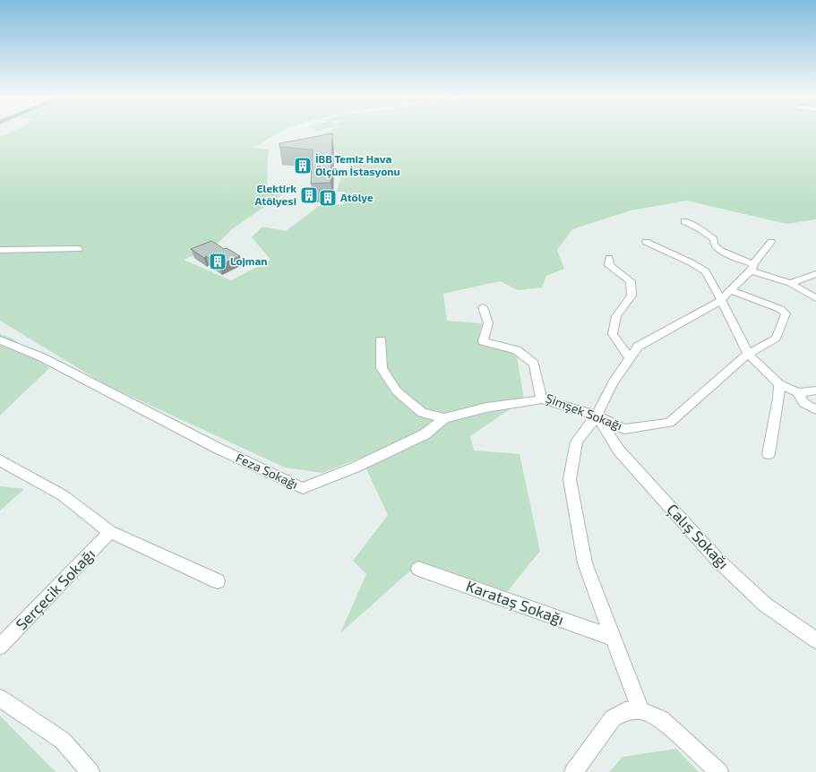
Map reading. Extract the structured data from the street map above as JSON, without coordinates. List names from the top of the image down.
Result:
{
  "streets": {
    "street": [
      "Şimşek Sokağı",
      "Feza Sokağı",
      "Çalış Sokağı",
      "Serçecik Sokağı",
      "Karataş Sokağı"
    ]
  },
  "crossings": [
    ["Şimşek Sokağı", "Feza Sokağı"],
    ["Şimşek Sokağı", "Çalış Sokağı"]
  ],
  "places": {
    "building": [
      "İBB Temiz Hava Ölçüm İstasyonu",
      "Elektirk Atölyesi",
      "Atölye",
      "Lojman"
    ]
  }
}
